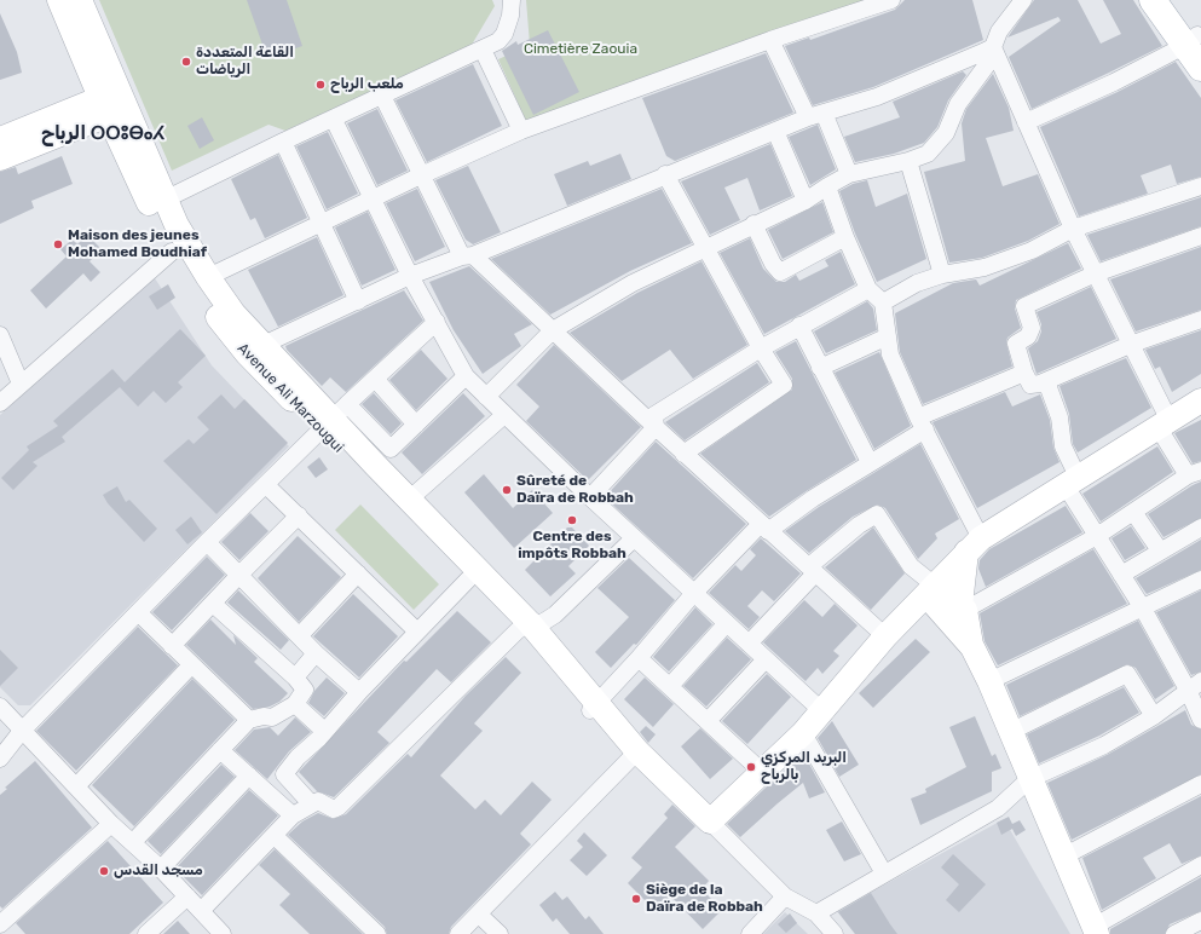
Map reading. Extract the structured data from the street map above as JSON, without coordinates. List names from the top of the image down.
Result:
{
  "streets": {
    "main road": ["Avenue Ali Marzougui"]
  },
  "districts": ["الرباح ⵔⵔⵓⴱⴰⵃ"],
  "parks": ["Cimetière Zaouia"],
  "places": [
    "القاعة المتعددة الرياضات",
    "ملعب الرباح",
    "Maison des jeunes Mohamed Boudhiaf",
    "Sûreté de Daïra de Robbah",
    "Centre des impôts Robbah",
    "البريد المركزي بالرباح",
    "مسجد القدس",
    "Siège de la Daïra de Robbah"
  ]
}
